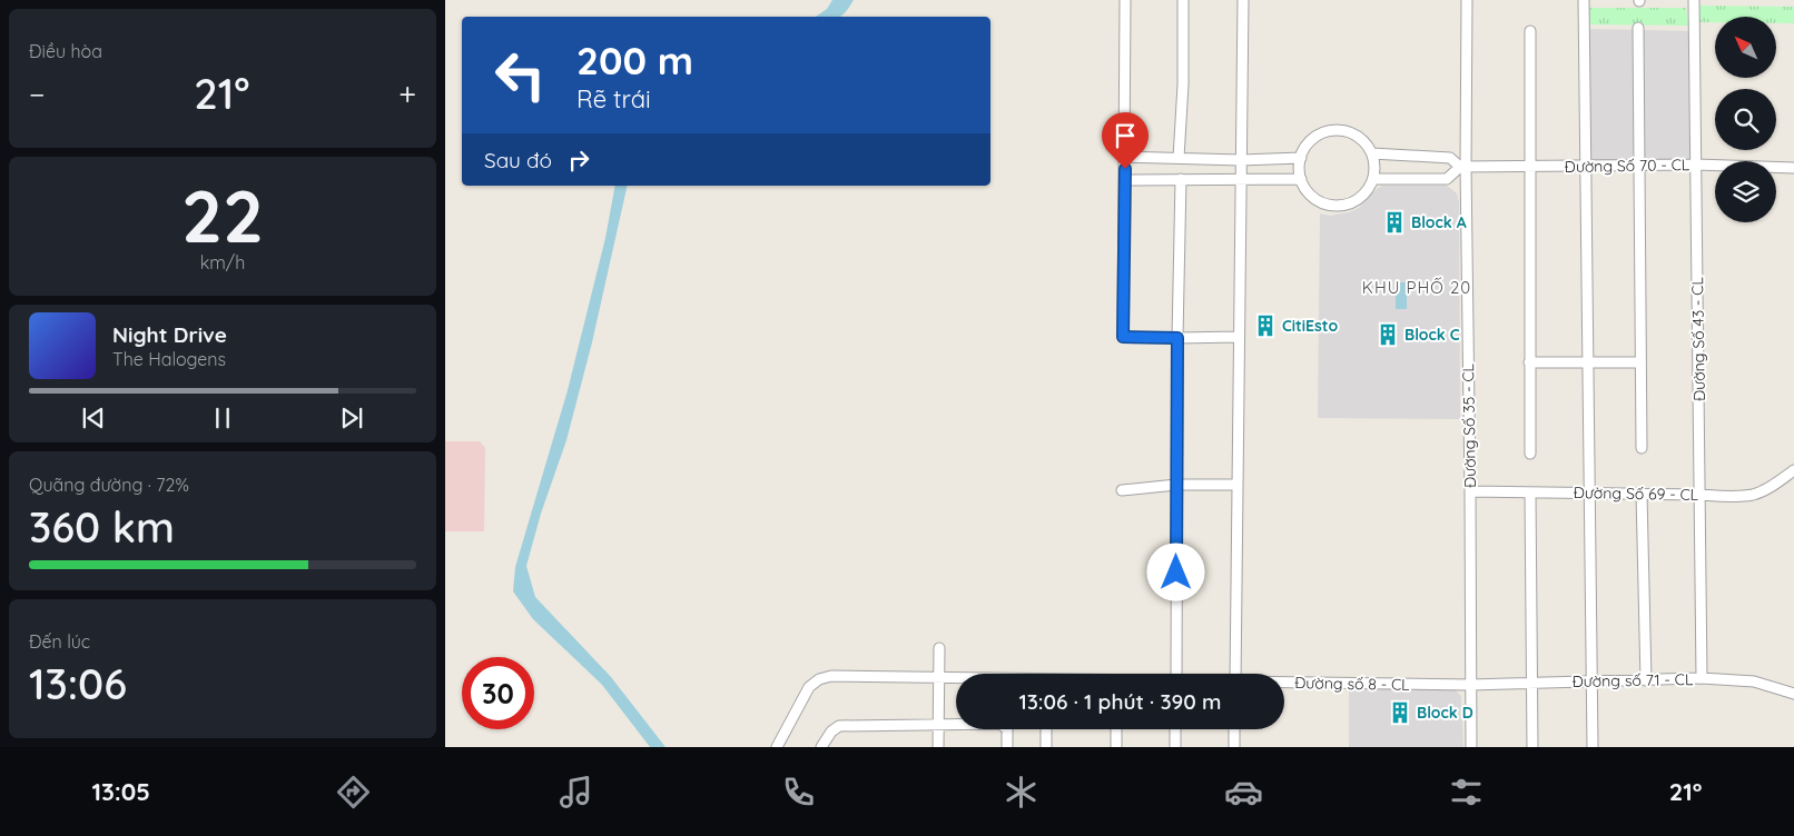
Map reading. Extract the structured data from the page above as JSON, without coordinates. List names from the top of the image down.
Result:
{
  "streets": {
    "street": [
      "Đường Số 70 - CL",
      "Đường Số 43 - CL",
      "Đường Số 35 - CL",
      "Đường Số 69 - CL",
      "Đường số 71 - CL",
      "Đường số 8 - CL"
    ]
  },
  "crossings": [
    ["Đường Số 70 - CL", "Đường Số 43 - CL"],
    ["Đường Số 70 - CL", "Đường Số 35 - CL"],
    ["Đường Số 43 - CL", "Đường Số 69 - CL"],
    ["Đường Số 43 - CL", "Đường số 71 - CL"],
    ["Đường Số 35 - CL", "Đường Số 69 - CL"],
    ["Đường Số 35 - CL", "Đường số 71 - CL"],
    ["Đường Số 35 - CL", "Đường số 8 - CL"],
    ["Đường số 71 - CL", "Đường số 8 - CL"]
  ],
  "districts": ["KHU PHỐ 20"],
  "places": {
    "building": [
      "Block A",
      "CitiEsto",
      "Block C",
      "Block D"
    ]
  },
  "north": "top left",
  "page": {
    "tile": [
      "Điều hòa",
      ["22", "km/h"],
      ["Quãng đường · 72%", "360 km"],
      ["Đến lúc", "13:06"]
    ],
    "turn": ["200 m", "Rẽ trái"],
    "heat": ["−", "21°", "+"],
    "then": "Sau đó",
    "song": ["Night Drive", "The Halogens"],
    "limit": "30",
    "trip": "13:06 · 1 phút · 390 m",
    "tabs": ["13:05", "21°"]
  }
}
